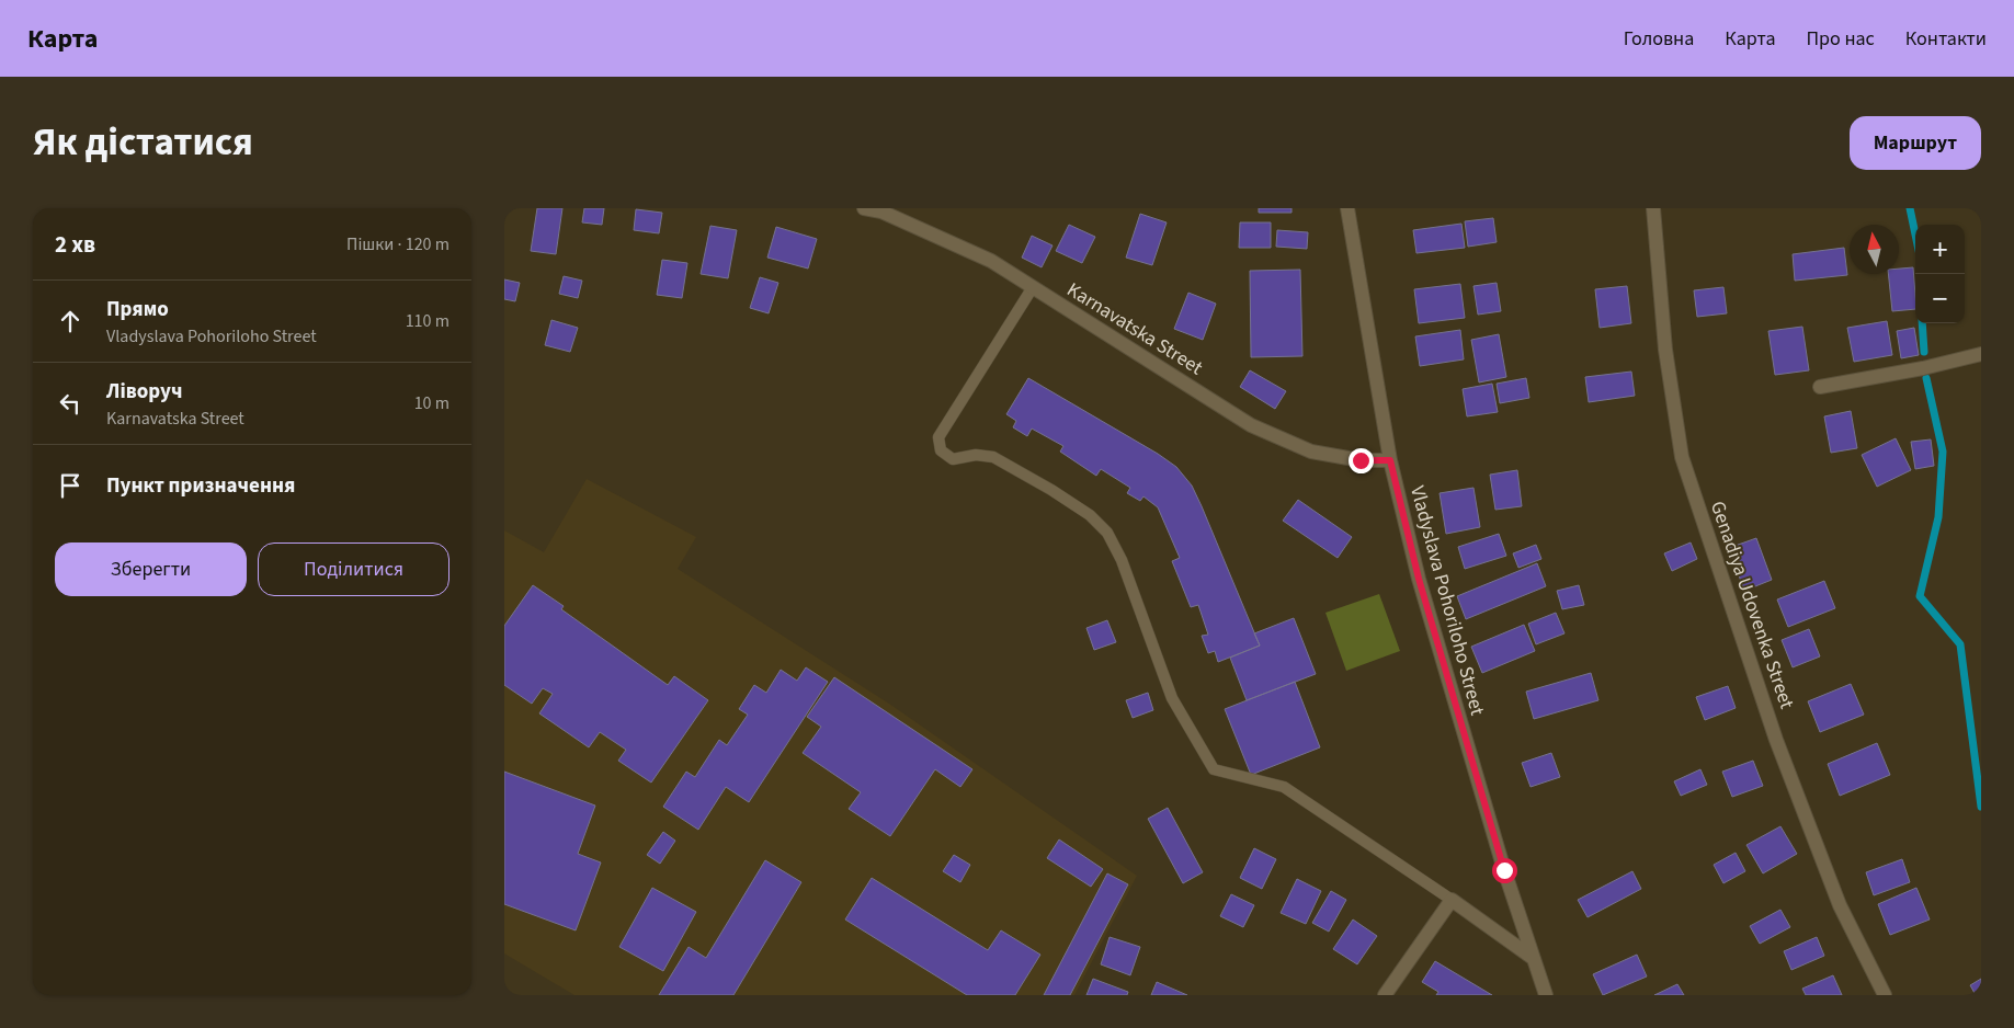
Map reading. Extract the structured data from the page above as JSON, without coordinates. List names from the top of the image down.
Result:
{
  "streets": {
    "street": ["Karnavatska Street", "Vladyslava Pohoriloho Street", "Genadiya Udovenka Street"]
  },
  "crossings": [
    ["Karnavatska Street", "Vladyslava Pohoriloho Street"]
  ],
  "north": "top",
  "page": {
    "header": "Карта",
    "nav": [
      "Головна",
      "Карта",
      "Про нас",
      "Контакти"
    ],
    "title": "Як дістатися",
    "buttons": [
      "Маршрут",
      ["Зберегти", "Поділитися"]
    ],
    "heading": ["2 хв", "Пішки · 120 m"],
    "map_buttons": ["+", "−"],
    "list": [
      ["Прямо", "Vladyslava Pohoriloho Street", "110 m"],
      ["Ліворуч", "Karnavatska Street", "10 m"],
      "Пункт призначення"
    ]
  }
}
